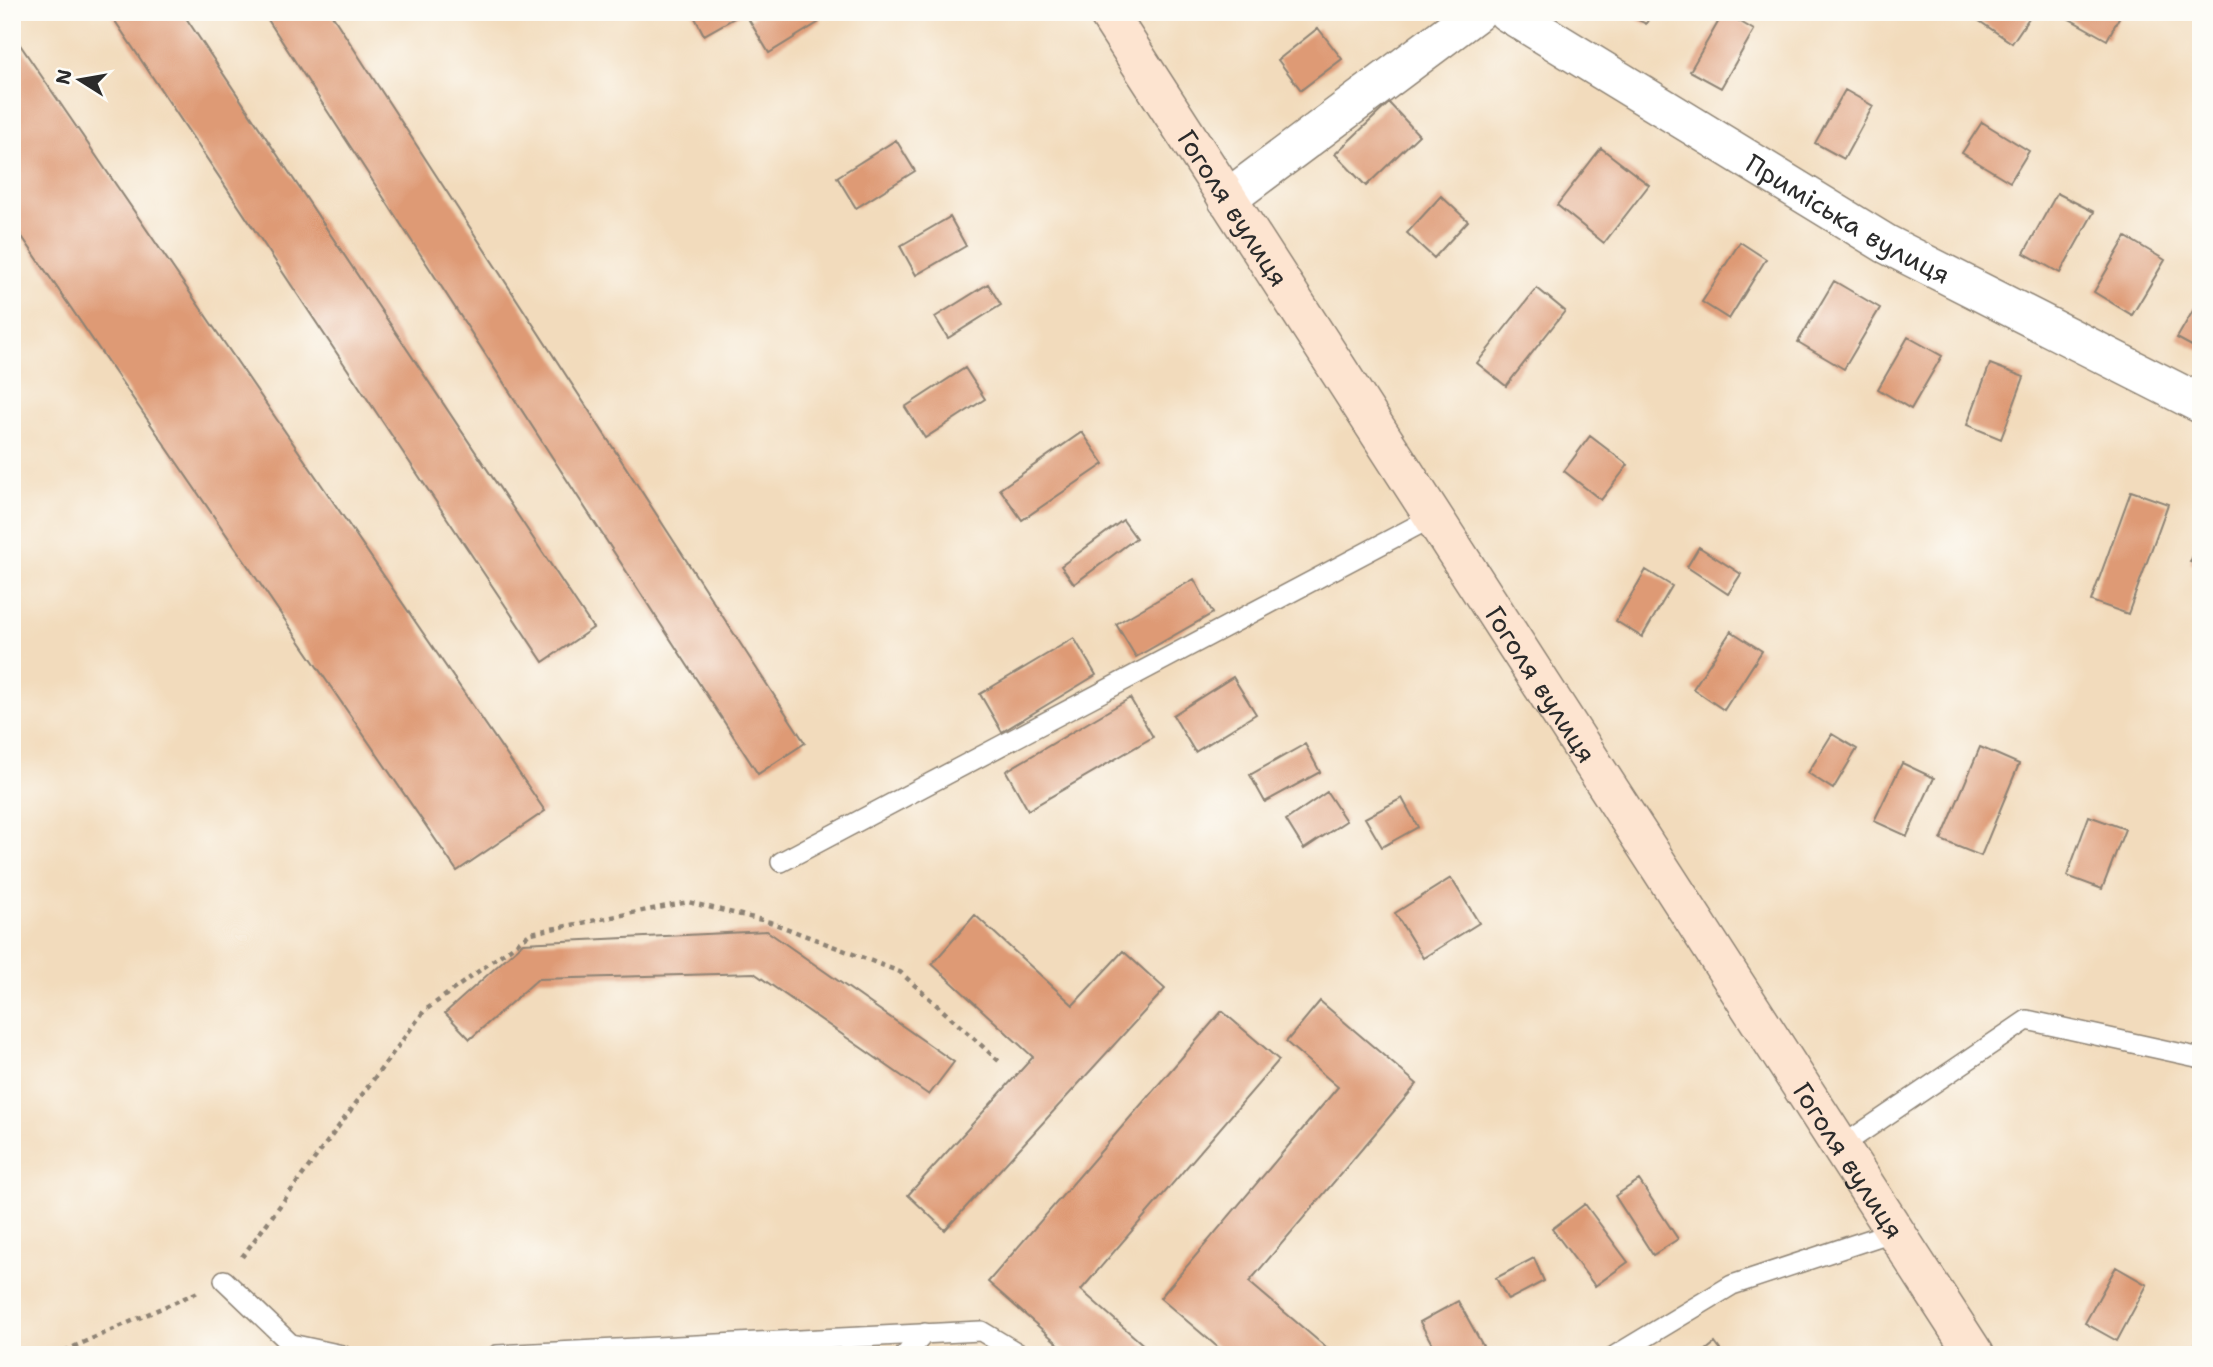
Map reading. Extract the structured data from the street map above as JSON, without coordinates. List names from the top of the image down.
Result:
{
  "streets": {
    "main road": ["Гоголя вулиця"],
    "street": ["Приміська вулиця"]
  },
  "north": "left"
}
